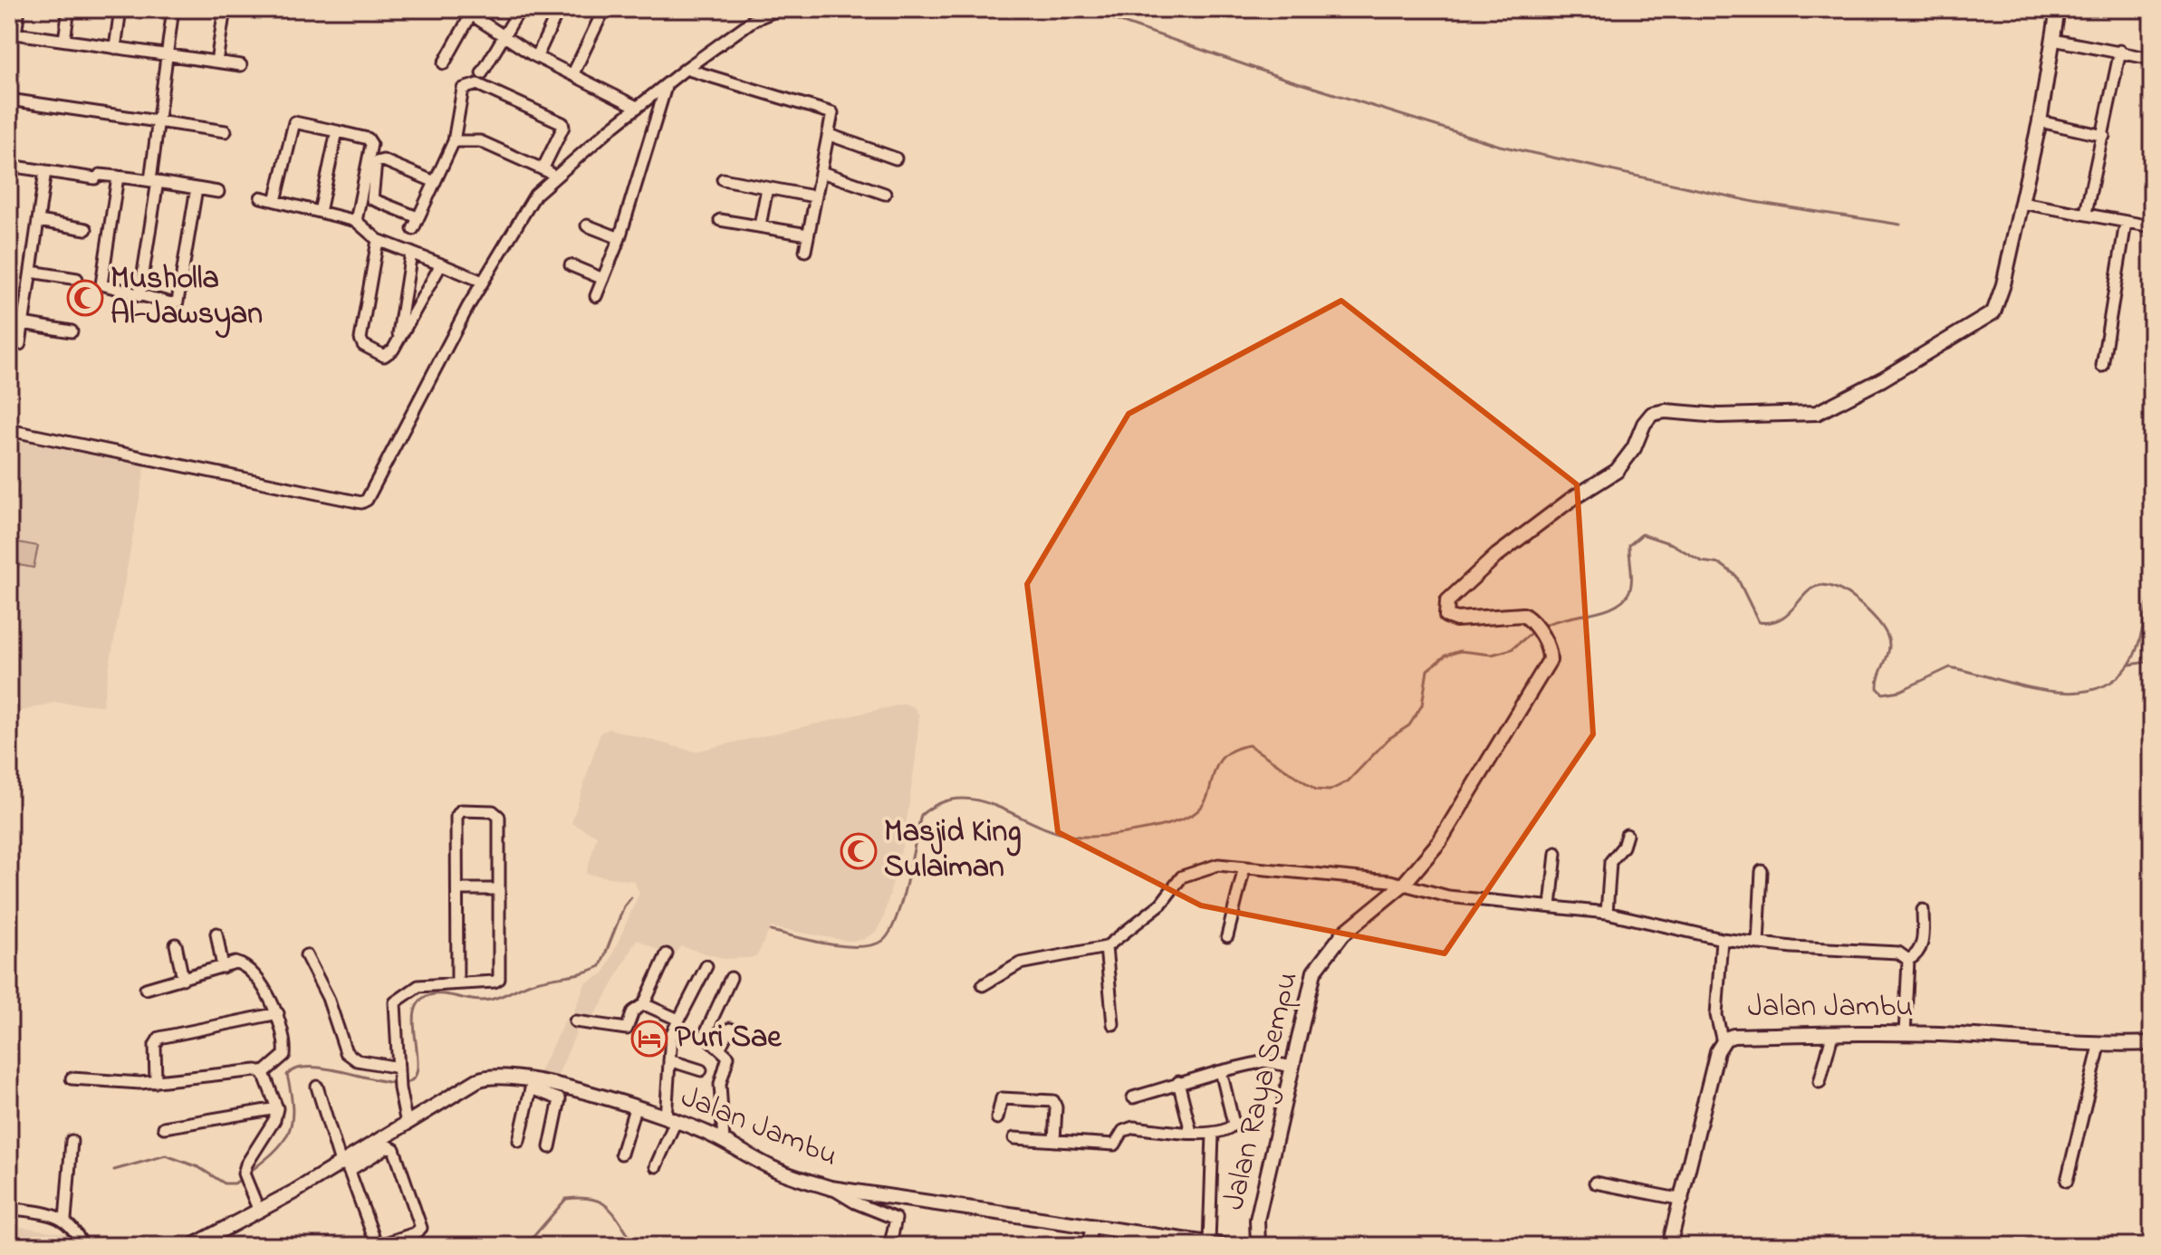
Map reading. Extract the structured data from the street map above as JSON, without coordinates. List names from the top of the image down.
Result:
{
  "streets": {
    "street": ["Jalan Jambu", "Jalan Raya Sempu"]
  },
  "places": {
    "mosque": ["Musholla Al-Jawsyan", "Masjid King Sulaiman"],
    "hotel": ["Puri Sae"]
  }
}
